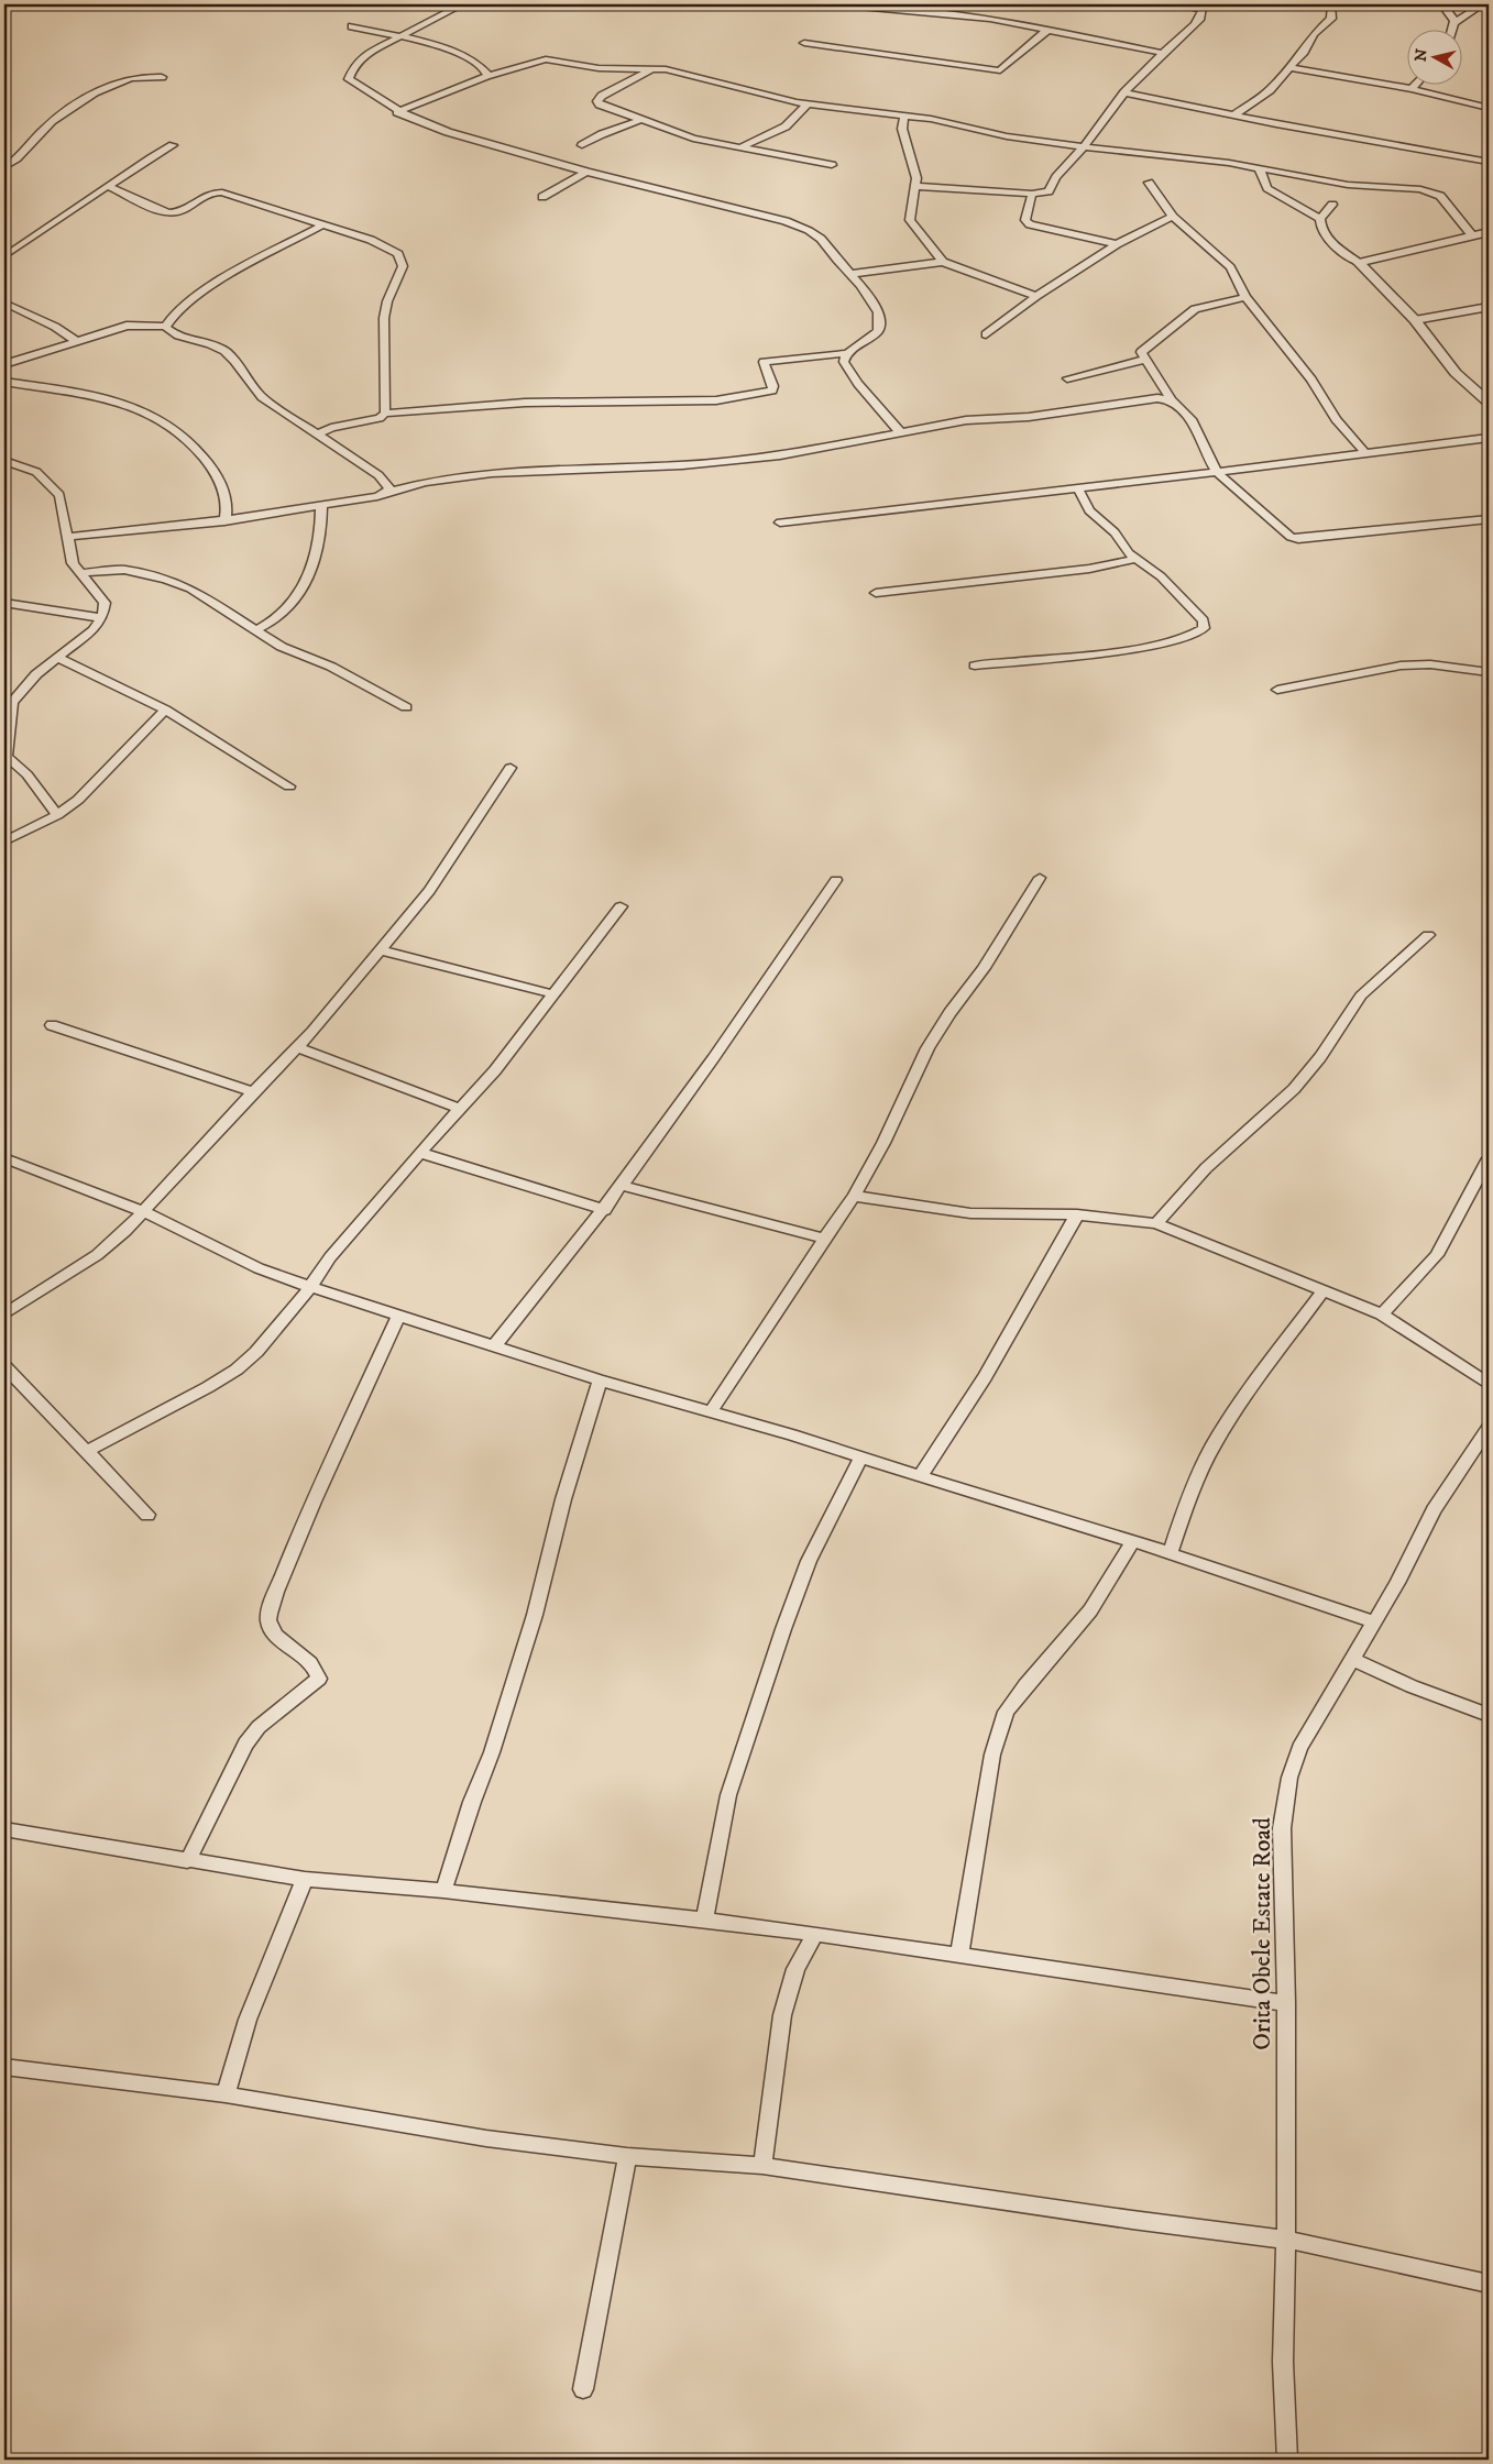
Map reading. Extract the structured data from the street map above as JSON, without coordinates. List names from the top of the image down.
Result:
{
  "streets": {
    "street": ["Orita Obele Estate Road"]
  },
  "north": "left"
}
